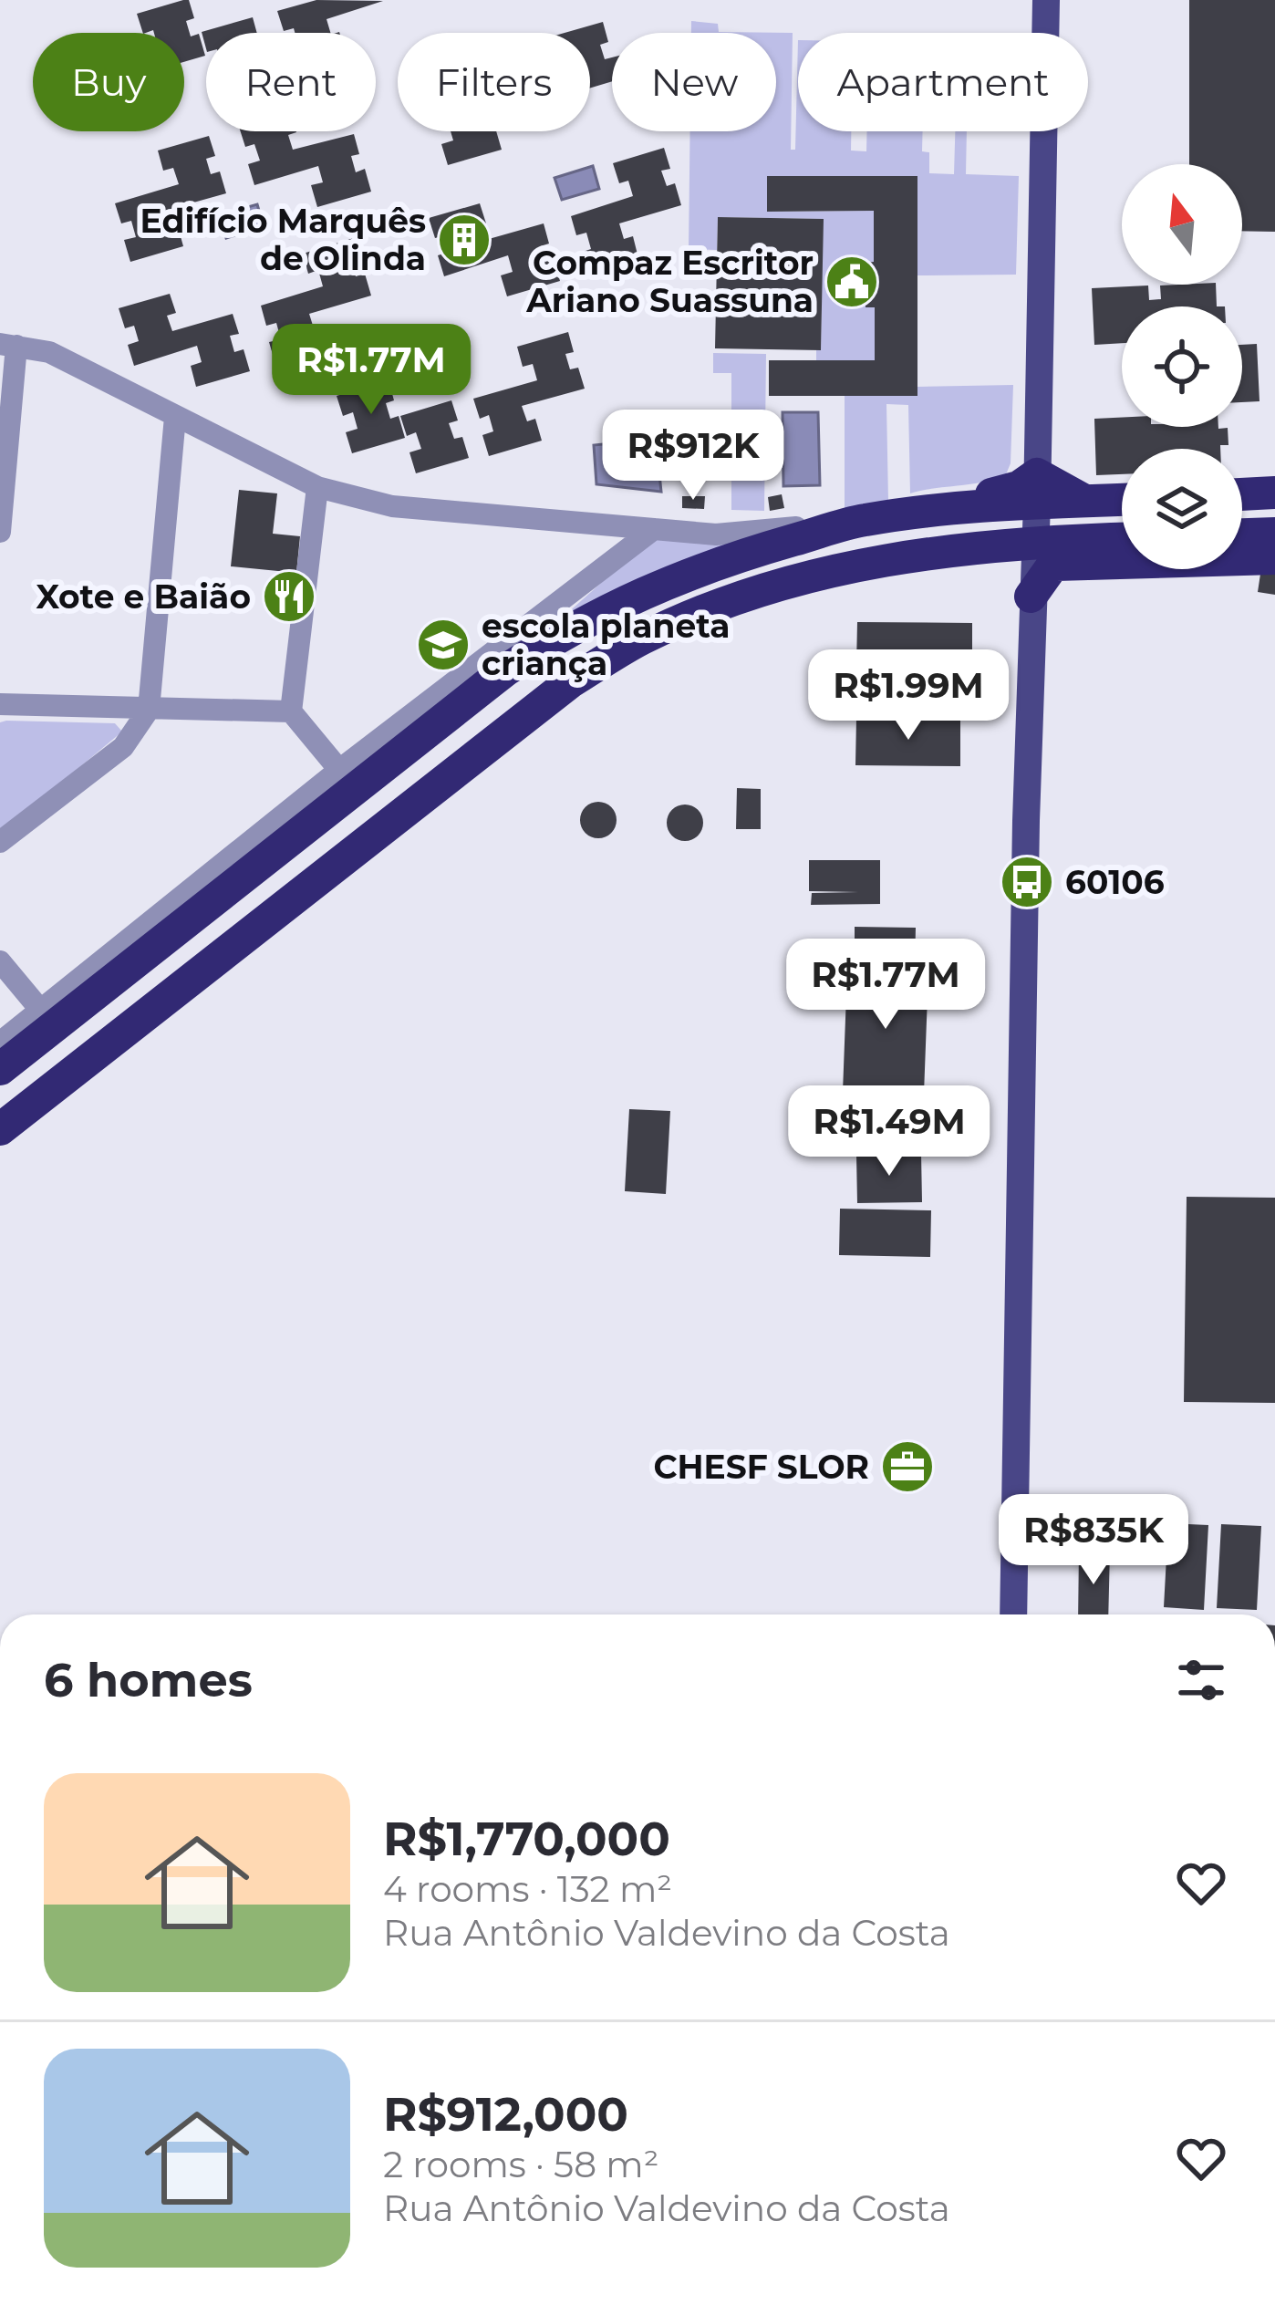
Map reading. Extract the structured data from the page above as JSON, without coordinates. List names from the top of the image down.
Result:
{
  "places": {
    "building": ["Edifício Marquês de Olinda"],
    "public building": ["Compaz Escritor Ariano Suassuna"],
    "restaurant": ["Xote e Baião"],
    "school or university": ["escola planeta criança"],
    "bus stop": ["60106"],
    "office": ["CHESF SLOR"]
  },
  "north": "top",
  "page": {
    "chip": [
      "Buy",
      "Rent",
      "Filters",
      "New",
      "Apartment"
    ],
    "price": [
      "R$1.77M",
      "R$912K",
      "R$1.99M",
      "R$1.77M",
      "R$1.49M",
      "R$835K"
    ],
    "heading": "6 homes",
    "list": [
      {
        "name": "R$1,770,000",
        "note": "4 rooms · 132 m² · Rua Antônio Valdevino da Costa"
      },
      {
        "name": "R$912,000",
        "note": "2 rooms · 58 m² · Rua Antônio Valdevino da Costa"
      }
    ]
  }
}
